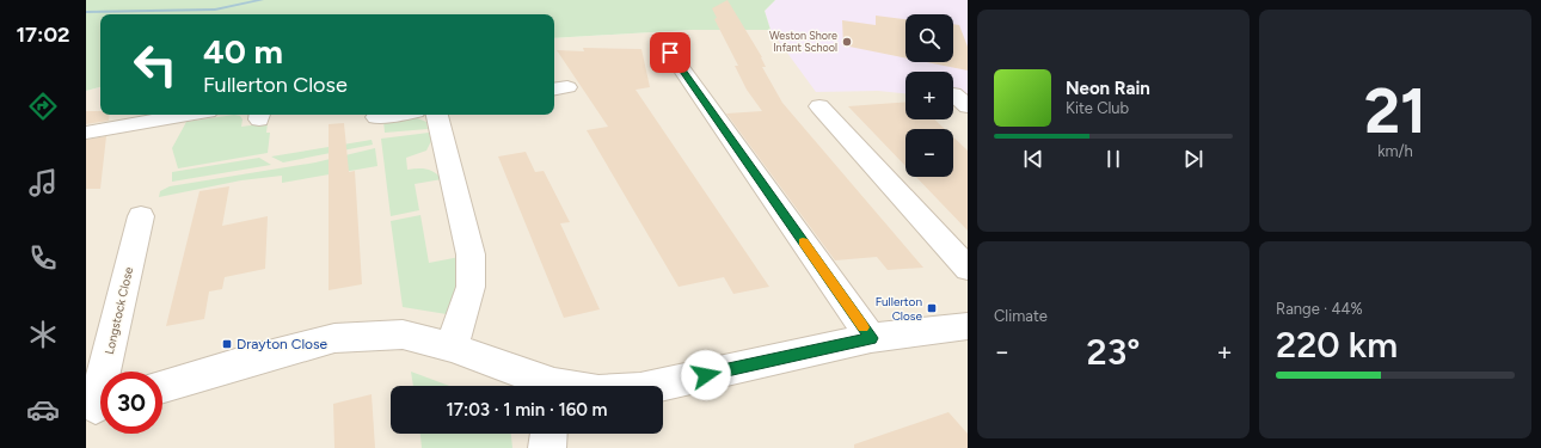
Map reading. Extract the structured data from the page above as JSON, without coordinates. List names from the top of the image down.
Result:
{
  "streets": {
    "street": ["Longstock Close"]
  },
  "places": {
    "other": ["Weston Shore Infant School"],
    "transit": ["Fullerton Close", "Drayton Close"]
  },
  "page": {
    "tabs": "17:02",
    "tile": [
      ["21", "km/h"],
      "Climate",
      ["Range · 44%", "220 km"]
    ],
    "map_buttons": ["+", "−"],
    "turn": ["40 m", "Fullerton Close"],
    "song": ["Neon Rain", "Kite Club"],
    "heat": ["−", "23°", "+"],
    "limit": "30",
    "trip": "17:03 · 1 min · 160 m"
  }
}
